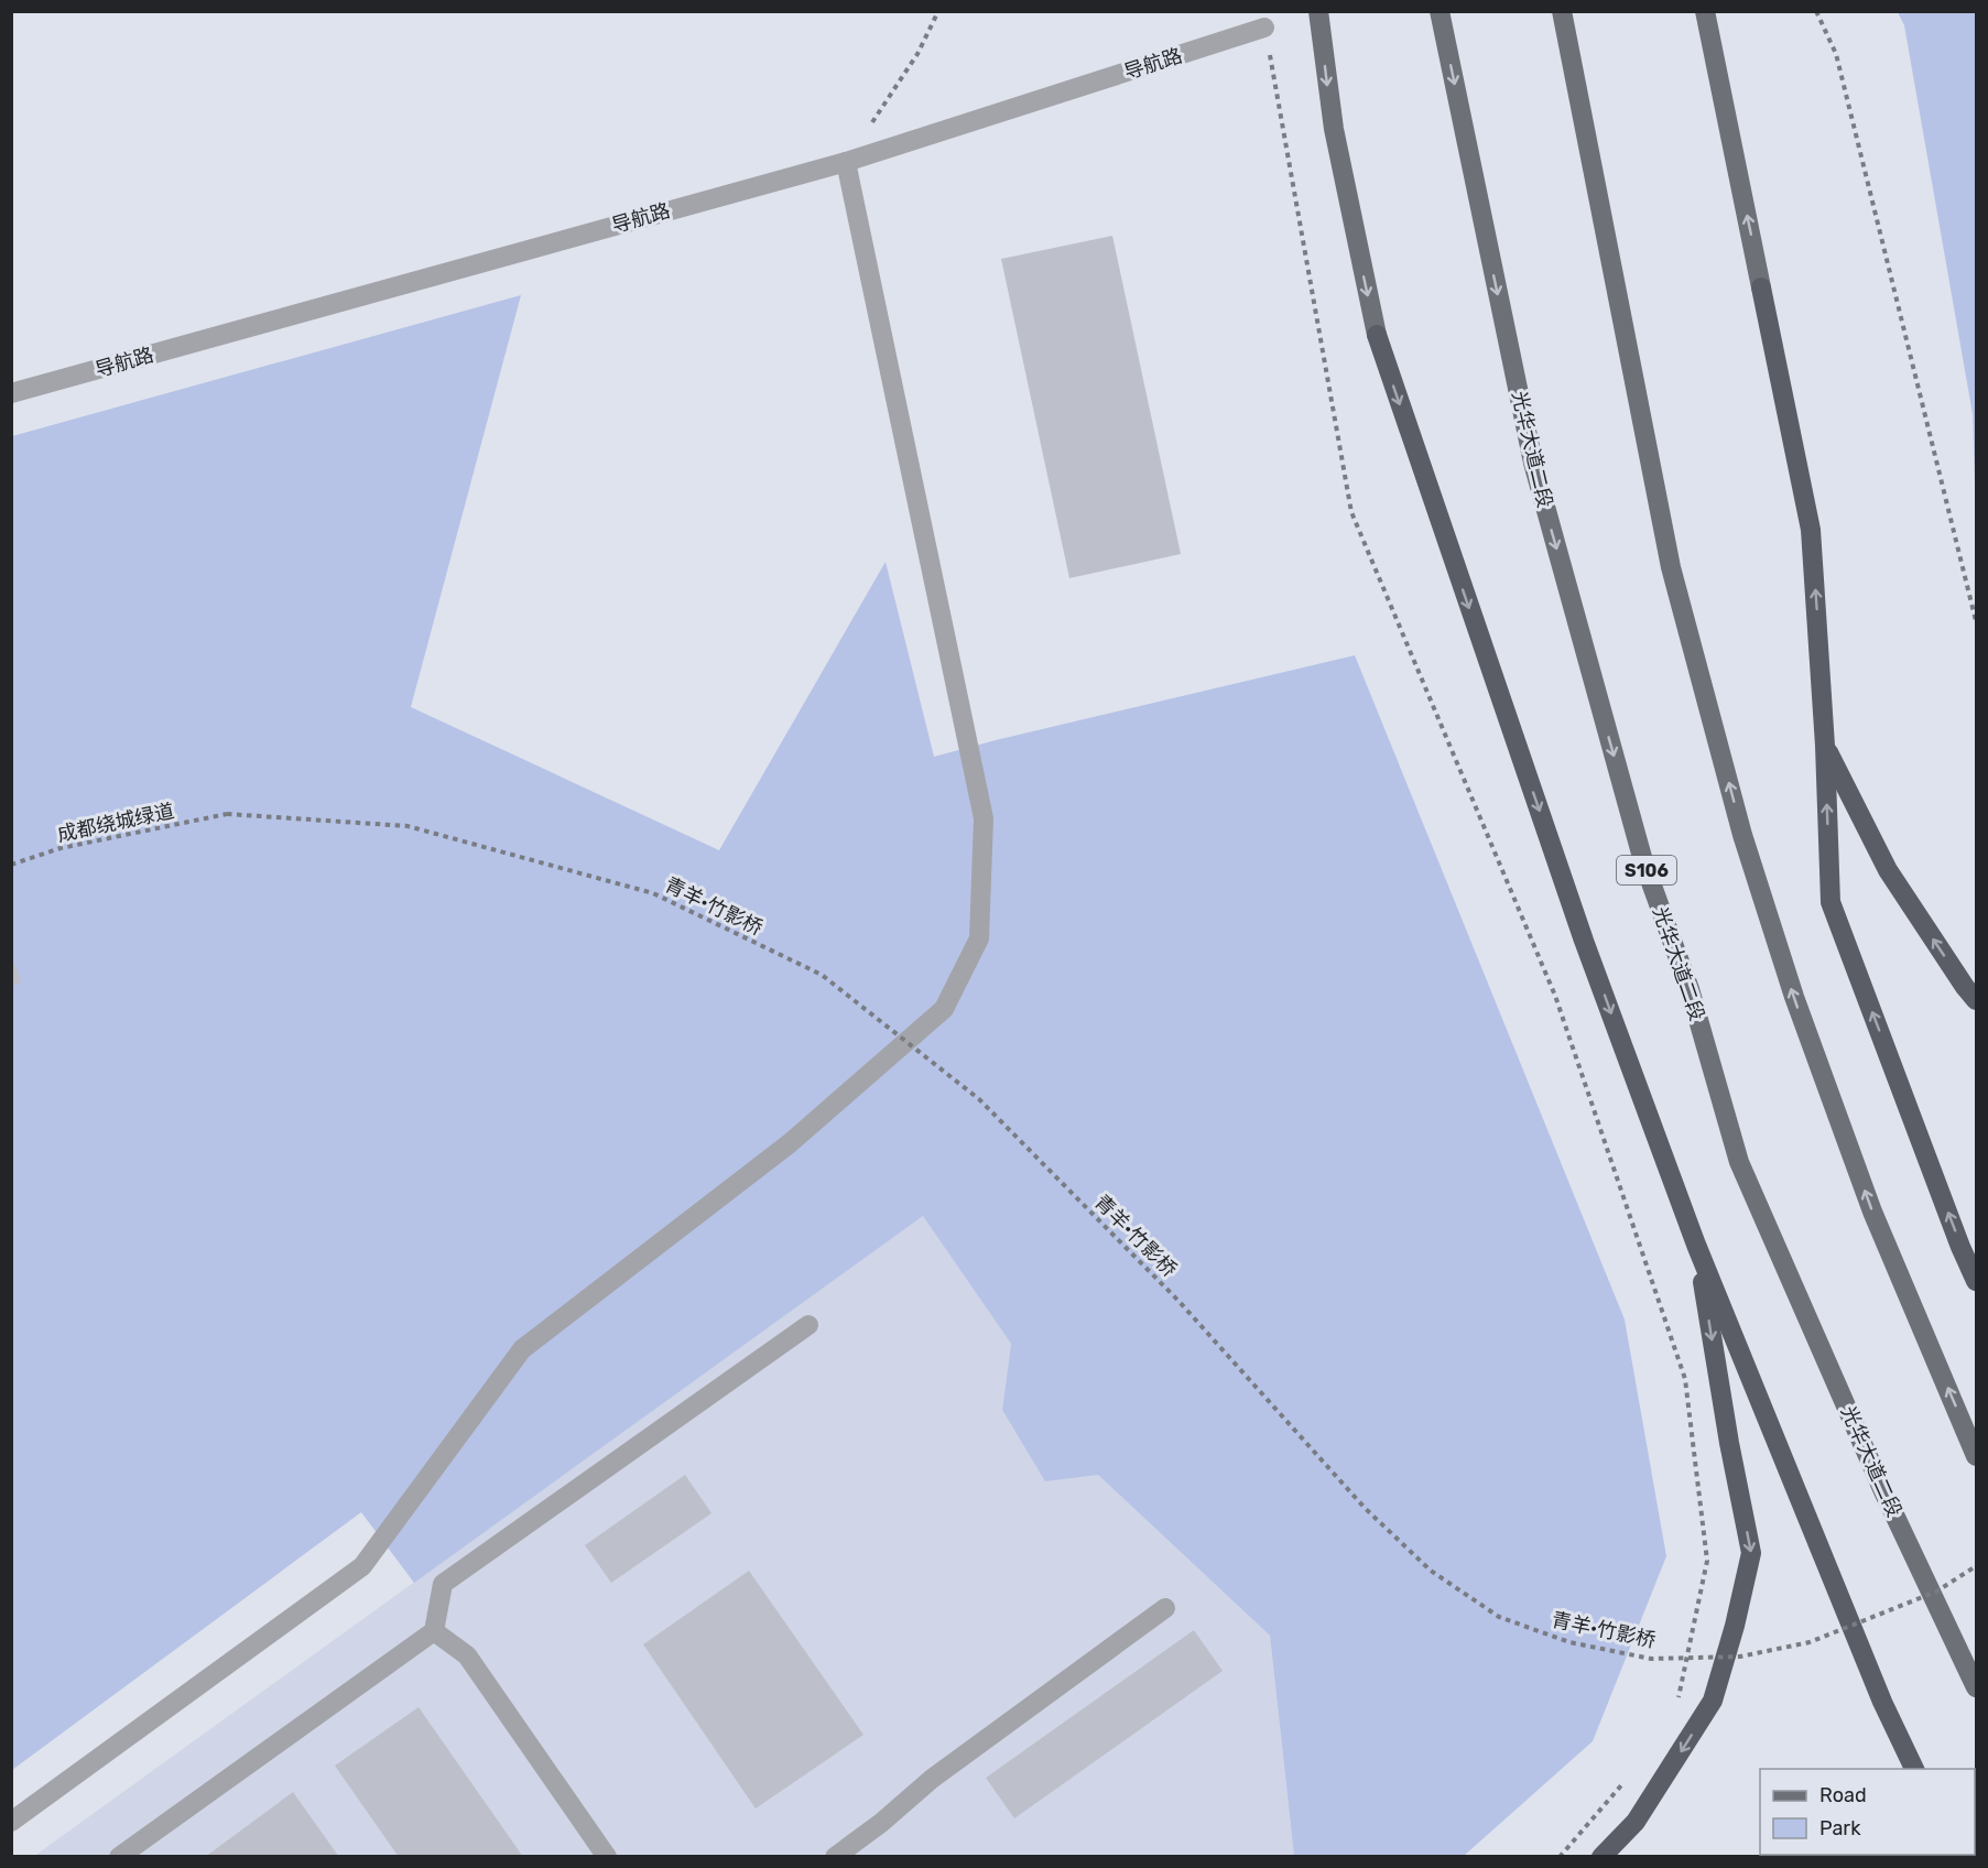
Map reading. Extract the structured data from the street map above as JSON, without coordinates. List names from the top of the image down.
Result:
{
  "streets": {
    "main road": ["光华大道二段", "S106"],
    "street": ["导航路"],
    "path": ["成都绕城绿道", "青羊·竹影桥"]
  },
  "crossings": [
    ["成都绕城绿道", "青羊·竹影桥"]
  ],
  "legend": ["Road", "Park"]
}
